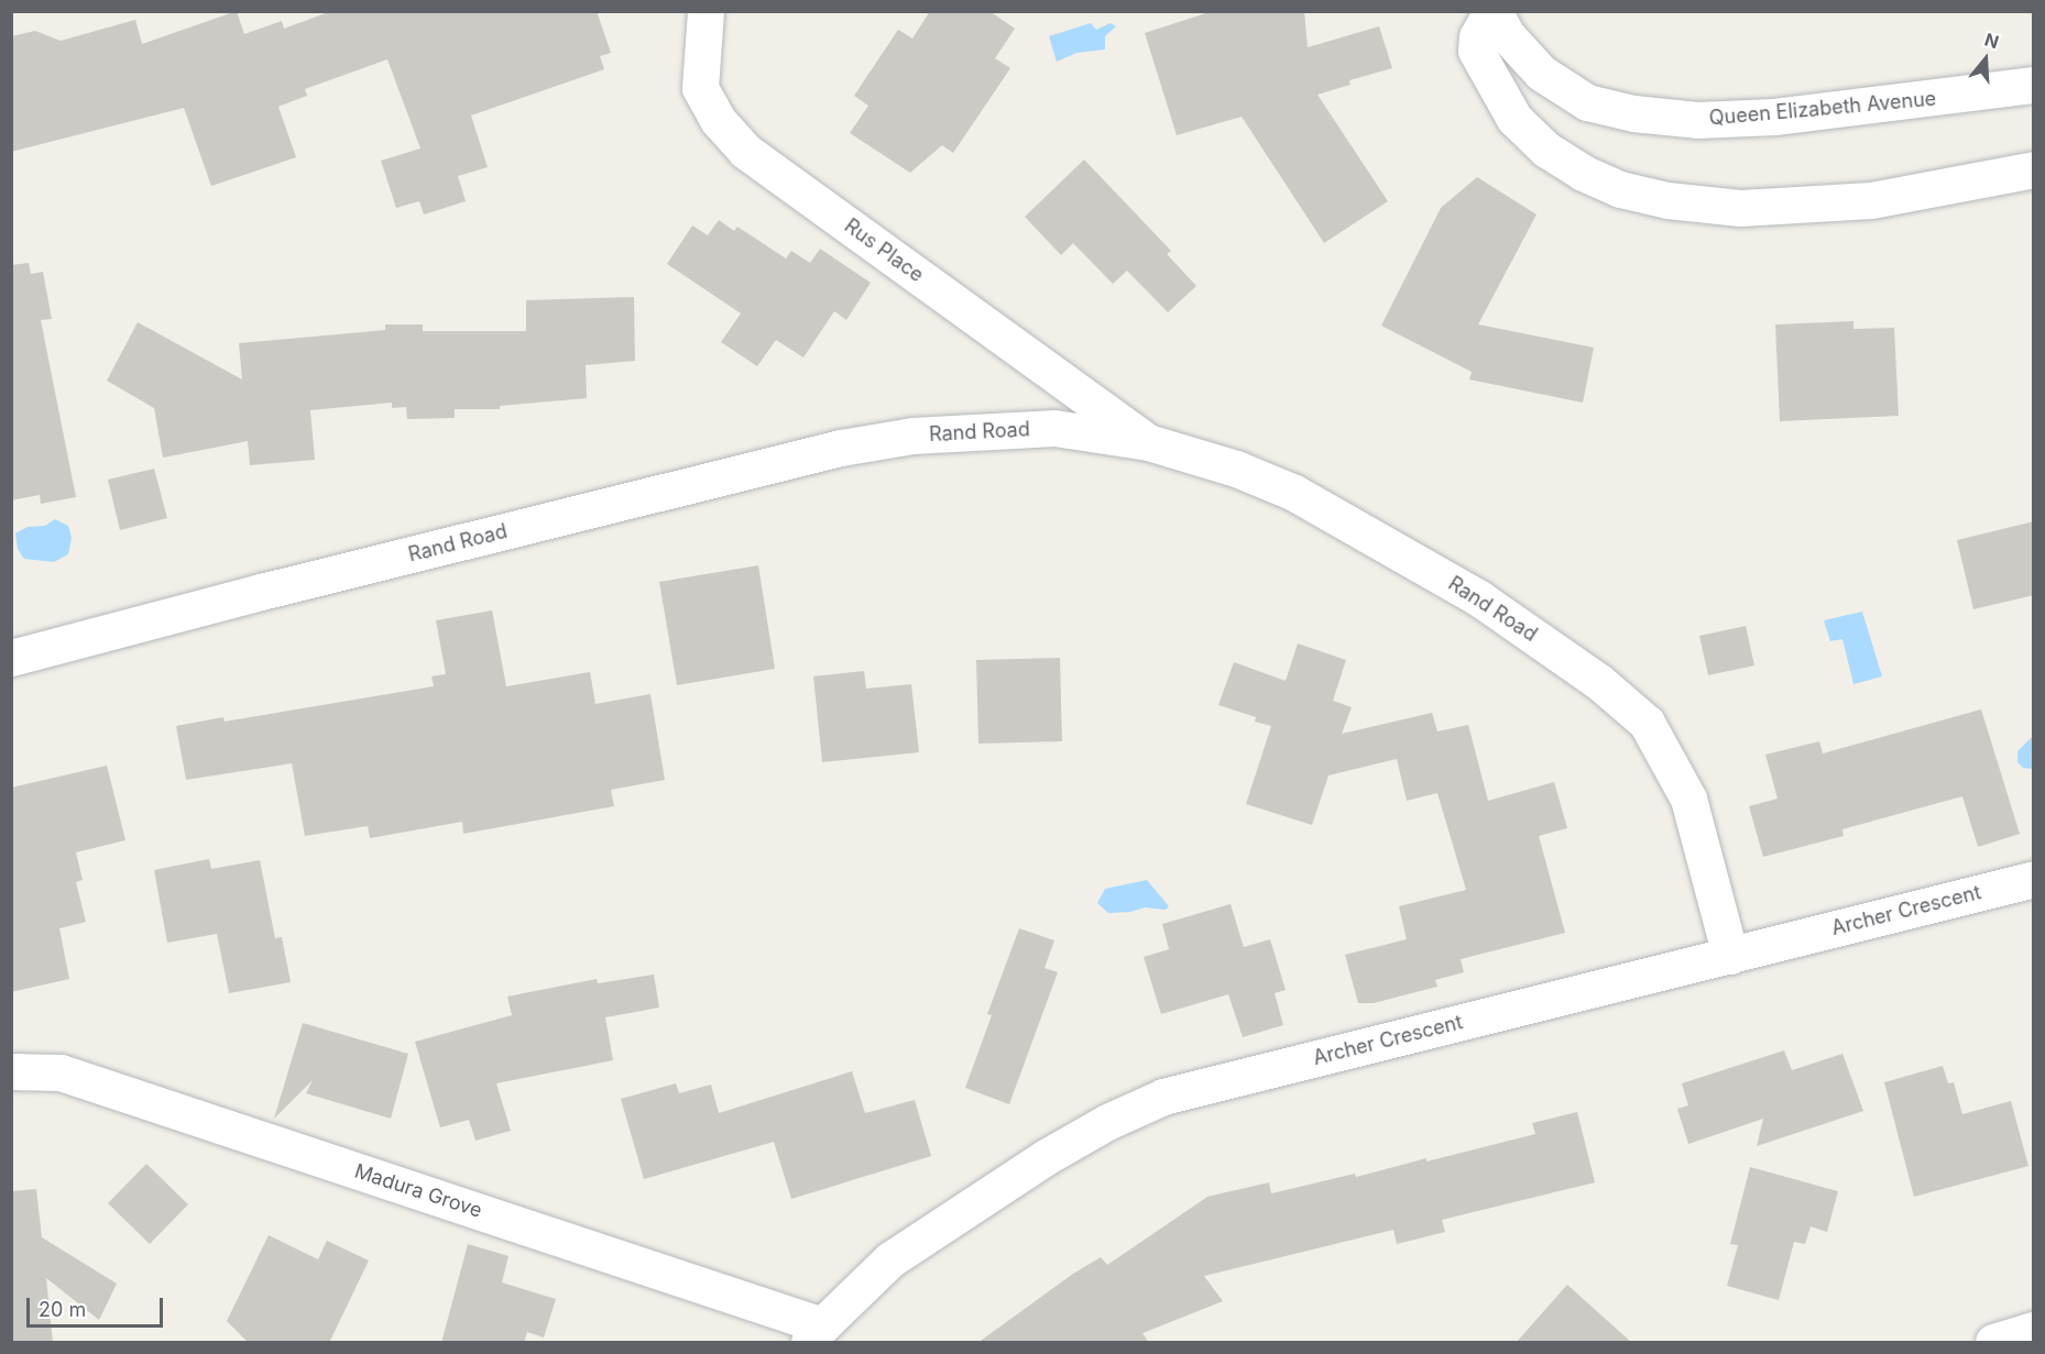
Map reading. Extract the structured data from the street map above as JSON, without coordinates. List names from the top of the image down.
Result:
{
  "streets": {
    "street": [
      "Queen Elizabeth Avenue",
      "Rus Place",
      "Rand Road",
      "Archer Crescent",
      "Madura Grove"
    ]
  },
  "crossings": [
    ["Rus Place", "Rand Road"],
    ["Rand Road", "Archer Crescent"],
    ["Archer Crescent", "Madura Grove"]
  ],
  "scale_bar": "20 m",
  "north": "top"
}
